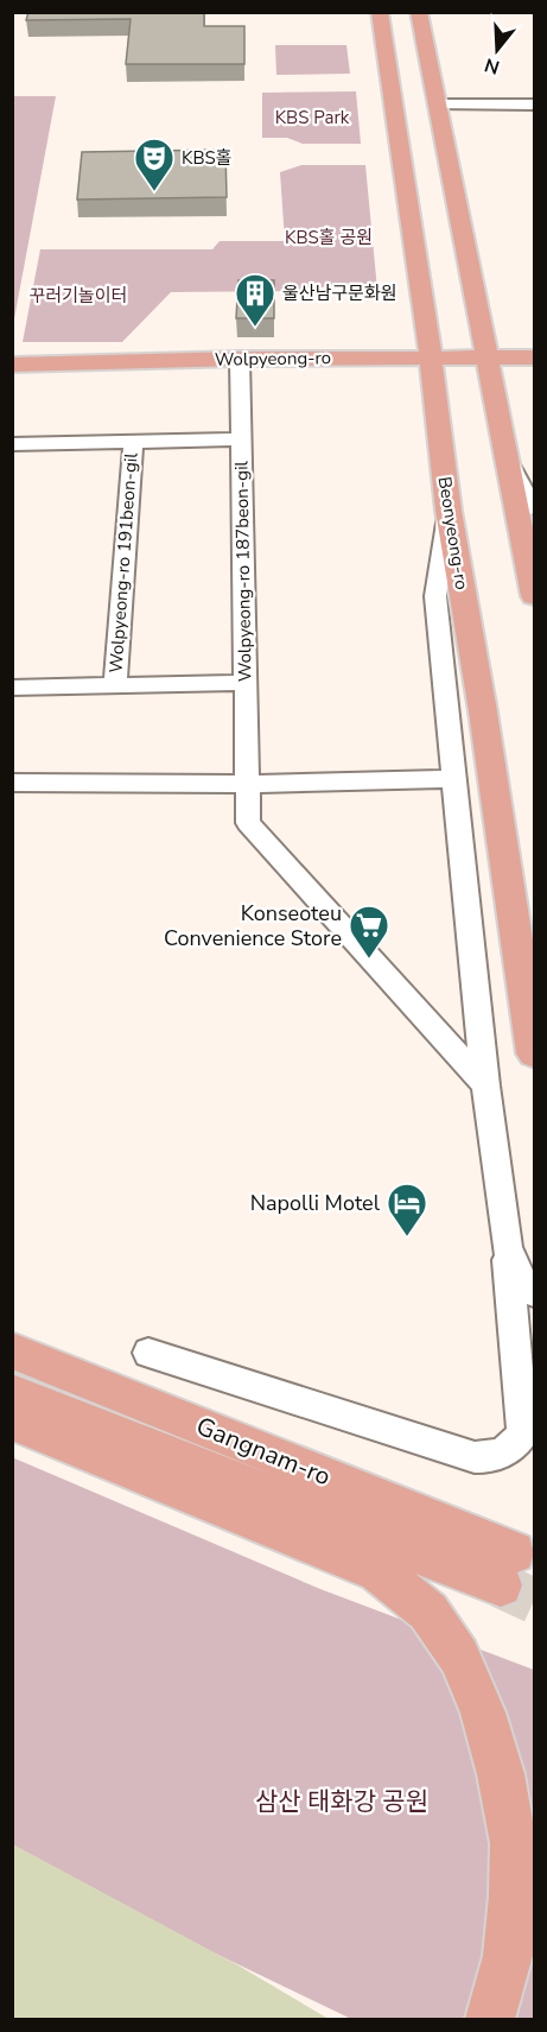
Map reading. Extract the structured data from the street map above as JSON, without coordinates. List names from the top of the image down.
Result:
{
  "streets": {
    "main road": ["Wolpyeong-ro", "Beonyeong-ro", "Gangnam-ro"],
    "street": ["Wolpyeong-ro 191beon-gil", "Wolpyeong-ro 187beon-gil"]
  },
  "crossings": [
    ["Wolpyeong-ro", "Beonyeong-ro"],
    ["Wolpyeong-ro", "Wolpyeong-ro 187beon-gil"]
  ],
  "parks": [
    "KBS Park",
    "KBS홀 공원",
    "꾸러기놀이터",
    "삼산 태화강 공원"
  ],
  "places": {
    "theatre": ["KBS홀"],
    "building": ["울산남구문화원"],
    "supermarket": ["Konseoteu Convenience Store"],
    "hotel": ["Napolli Motel"]
  },
  "north": "bottom"
}
